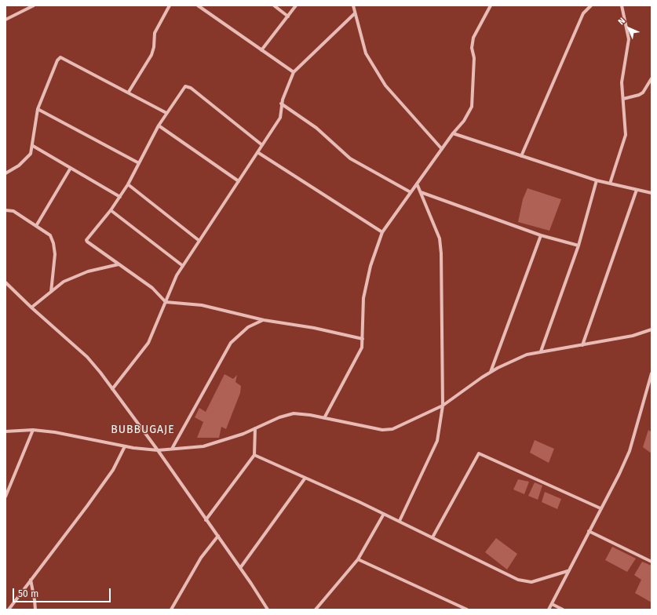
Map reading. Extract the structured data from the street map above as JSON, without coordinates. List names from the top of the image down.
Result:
{
  "districts": ["BUBBUGAJE"],
  "scale_bar": "50 m",
  "north": "top left"
}
